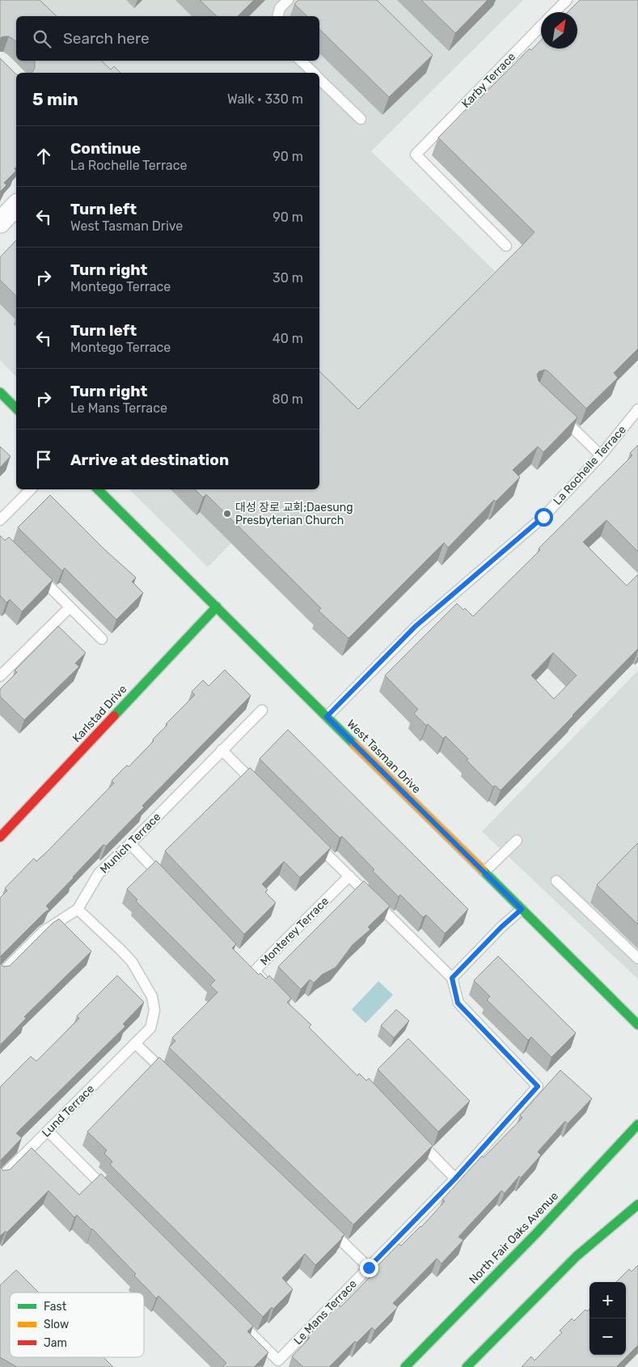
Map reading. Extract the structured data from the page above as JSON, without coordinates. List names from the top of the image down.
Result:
{
  "streets": {
    "street": ["Karlstad Drive", "West Tasman Drive", "North Fair Oaks Avenue"],
    "lane": [
      "Karby Terrace",
      "La Rochelle Terrace",
      "Munich Terrace",
      "Monterey Terrace",
      "Lund Terrace",
      "Le Mans Terrace"
    ]
  },
  "crossings": [
    ["La Rochelle Terrace", "West Tasman Drive"],
    ["Karlstad Drive", "West Tasman Drive"],
    ["Munich Terrace", "Lund Terrace"]
  ],
  "places": ["대성 장로 교회;Daesung Presbyterian Church"],
  "legend": ["Fast", "Slow", "Jam"],
  "north": "top right",
  "page": {
    "search": "Search here",
    "heading": ["5 min", "Walk · 330 m"],
    "list": [
      ["Continue", "La Rochelle Terrace", "90 m"],
      ["Turn left", "West Tasman Drive", "90 m"],
      ["Turn right", "Montego Terrace", "30 m"],
      ["Turn left", "Montego Terrace", "40 m"],
      ["Turn right", "Le Mans Terrace", "80 m"],
      "Arrive at destination"
    ],
    "map_buttons": ["+", "−"]
  }
}
